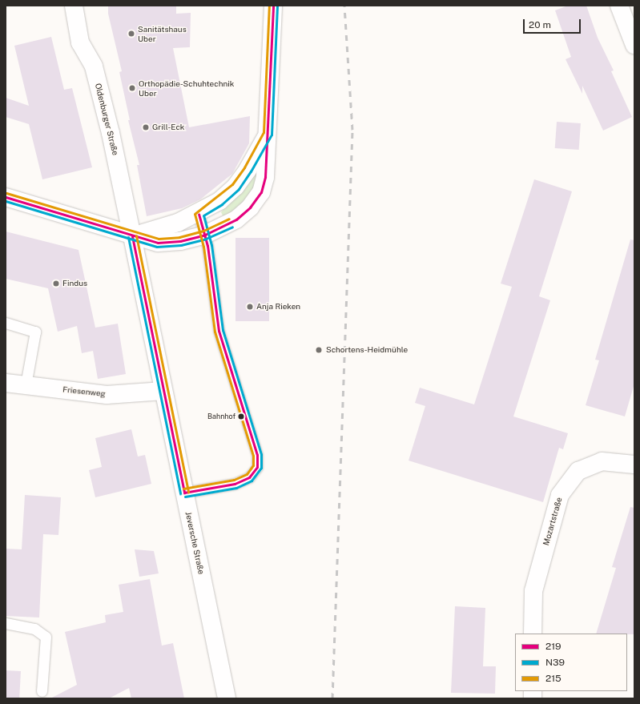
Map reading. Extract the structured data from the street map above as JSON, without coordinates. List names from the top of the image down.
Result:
{
  "streets": {
    "street": [
      "Oldenburger Straße",
      "Friesenweg",
      "Mozartstraße",
      "Jeversche Straße"
    ]
  },
  "crossings": [
    ["Oldenburger Straße", "Jeversche Straße"],
    ["Friesenweg", "Jeversche Straße"]
  ],
  "places": [
    "Sanitätshaus Uber",
    "Orthopädie-Schuhtechnik Uber",
    "Grill-Eck",
    "Findus",
    "Anja Rieken",
    "Schortens-Heidmühle",
    "Bahnhof"
  ],
  "lines": ["transit line 219", "transit line N39", "transit line 215"],
  "legend": ["219", "N39", "215"],
  "scale_bar": "20 m"
}
